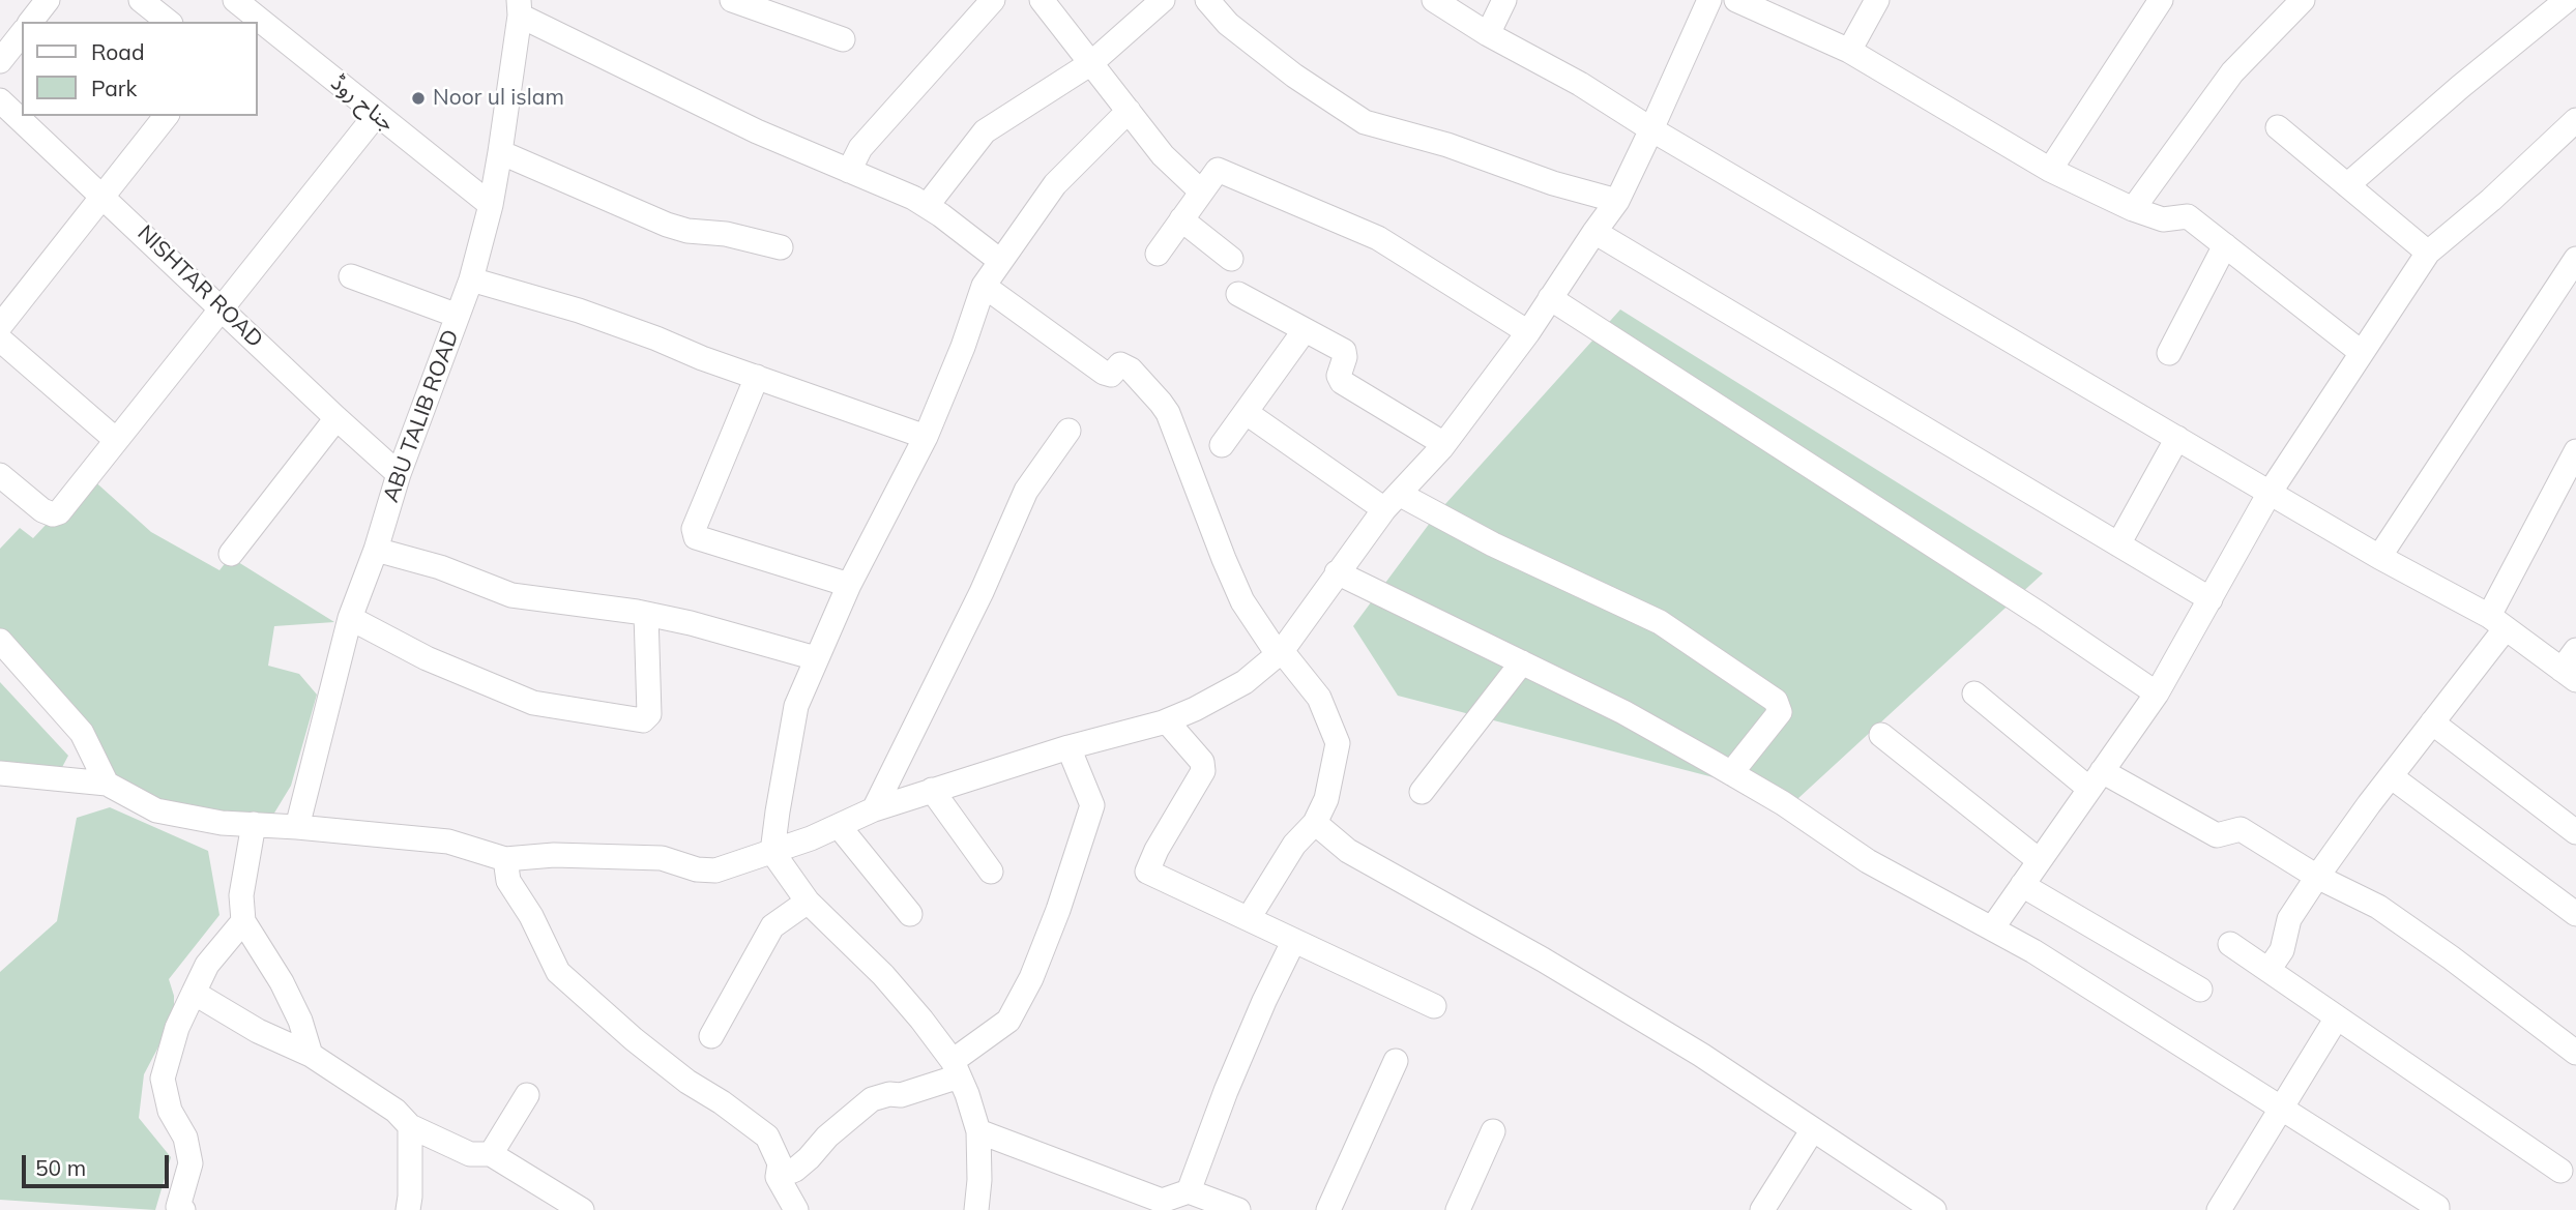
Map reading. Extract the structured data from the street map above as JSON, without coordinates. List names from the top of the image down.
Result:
{
  "streets": {
    "street": ["جناح روڈ", "NISHTAR ROAD", "ABU TALIB ROAD"]
  },
  "crossings": [
    ["جناح روڈ", "ABU TALIB ROAD"],
    ["NISHTAR ROAD", "ABU TALIB ROAD"]
  ],
  "places": ["Noor ul islam"],
  "legend": ["Road", "Park"],
  "scale_bar": "50 m"
}
